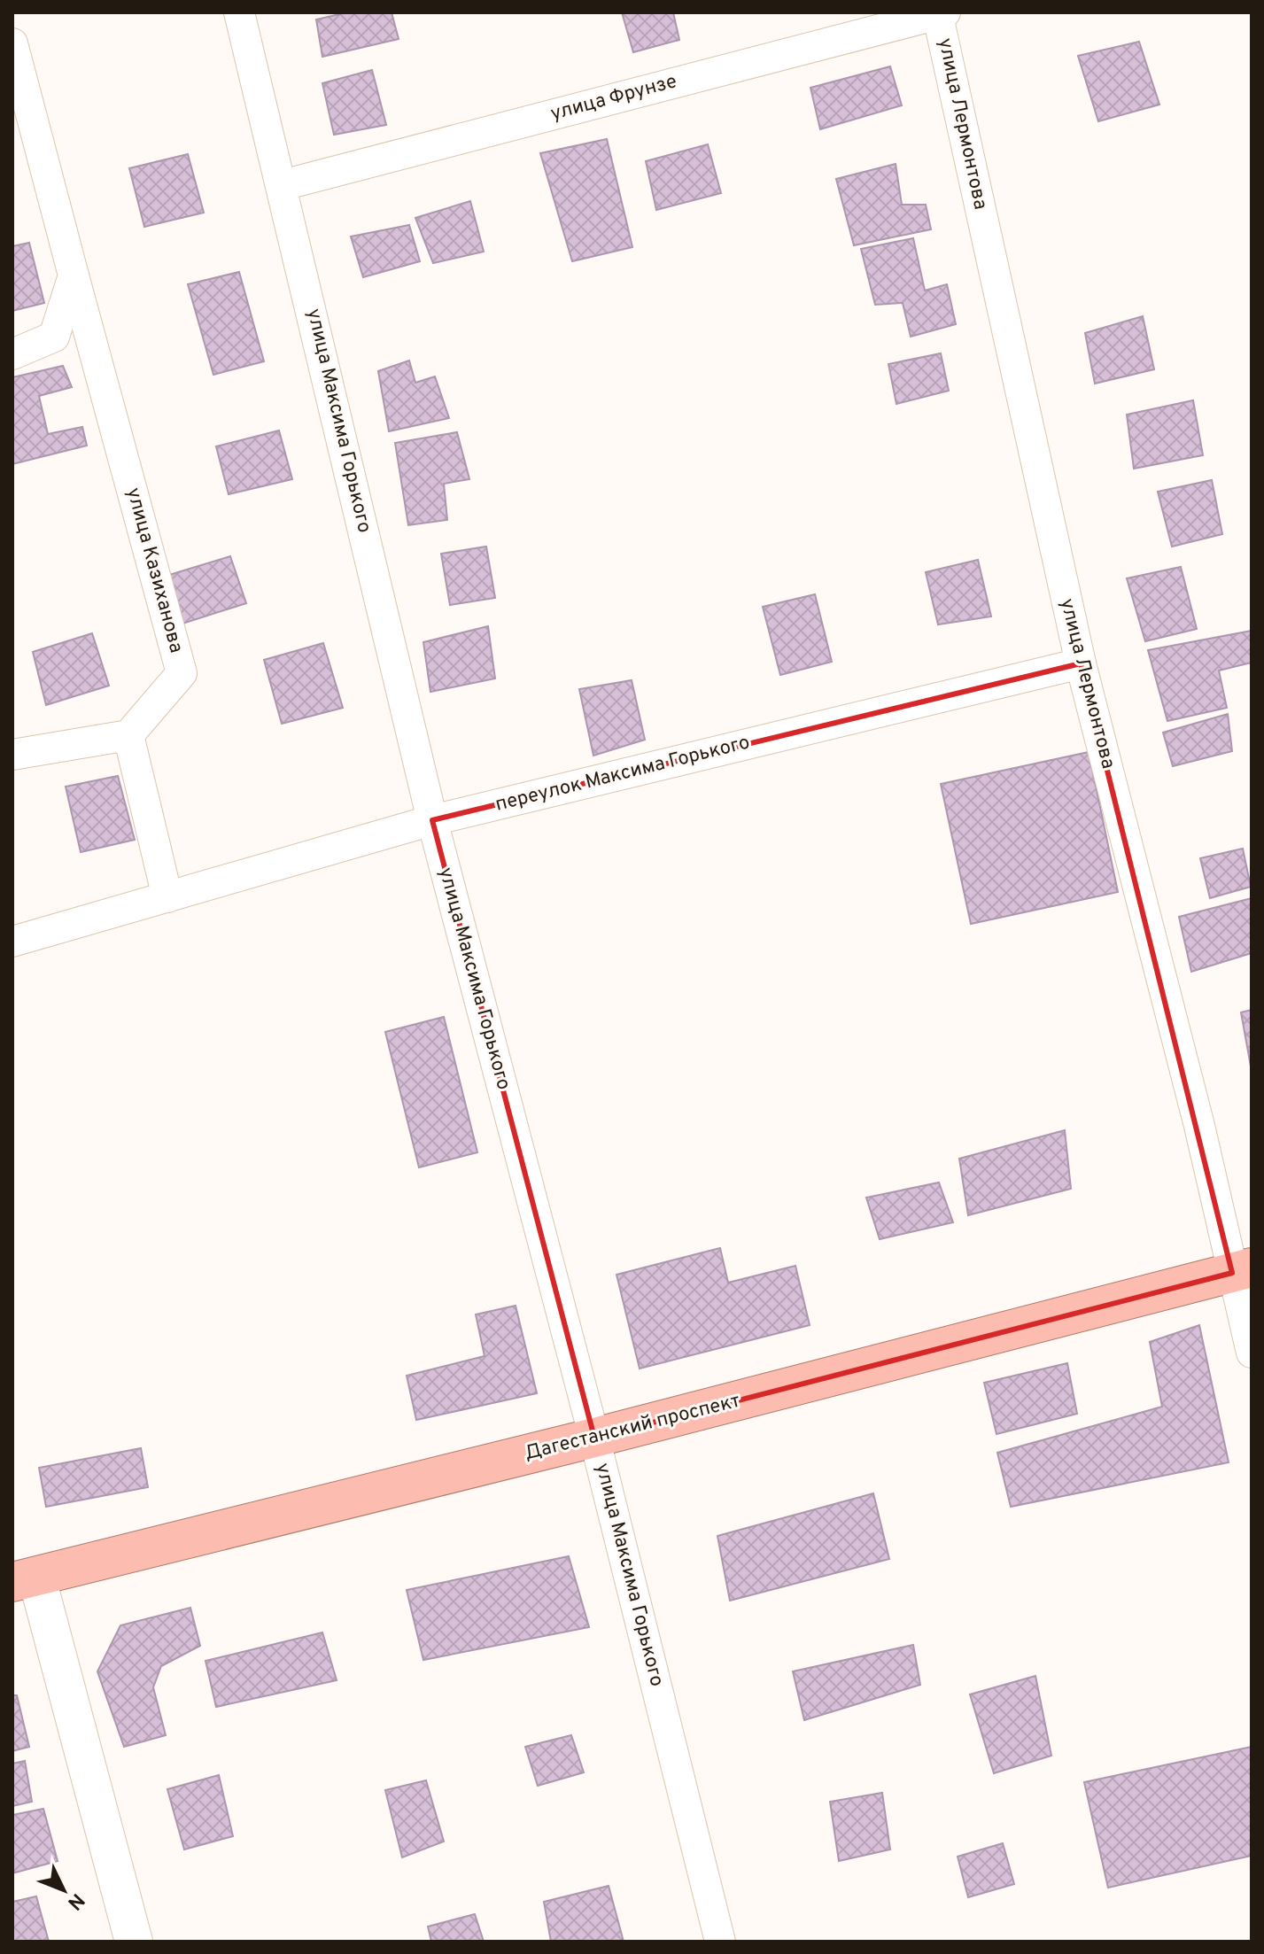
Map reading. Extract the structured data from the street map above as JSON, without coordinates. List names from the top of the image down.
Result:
{
  "streets": {
    "highway": ["Дагестанский проспект"],
    "street": [
      "улица Фрунзе",
      "улица Лермонтова",
      "улица Максима Горького",
      "улица Казиханова",
      "переулок Максима Горького"
    ]
  },
  "crossings": [
    ["улица Фрунзе", "улица Лермонтова"],
    ["улица Фрунзе", "улица Максима Горького"],
    ["улица Лермонтова", "переулок Максима Горького"],
    ["улица Лермонтова", "Дагестанский проспект"],
    ["улица Максима Горького", "переулок Максима Горького"],
    ["улица Максима Горького", "Дагестанский проспект"]
  ],
  "north": "bottom right"
}
